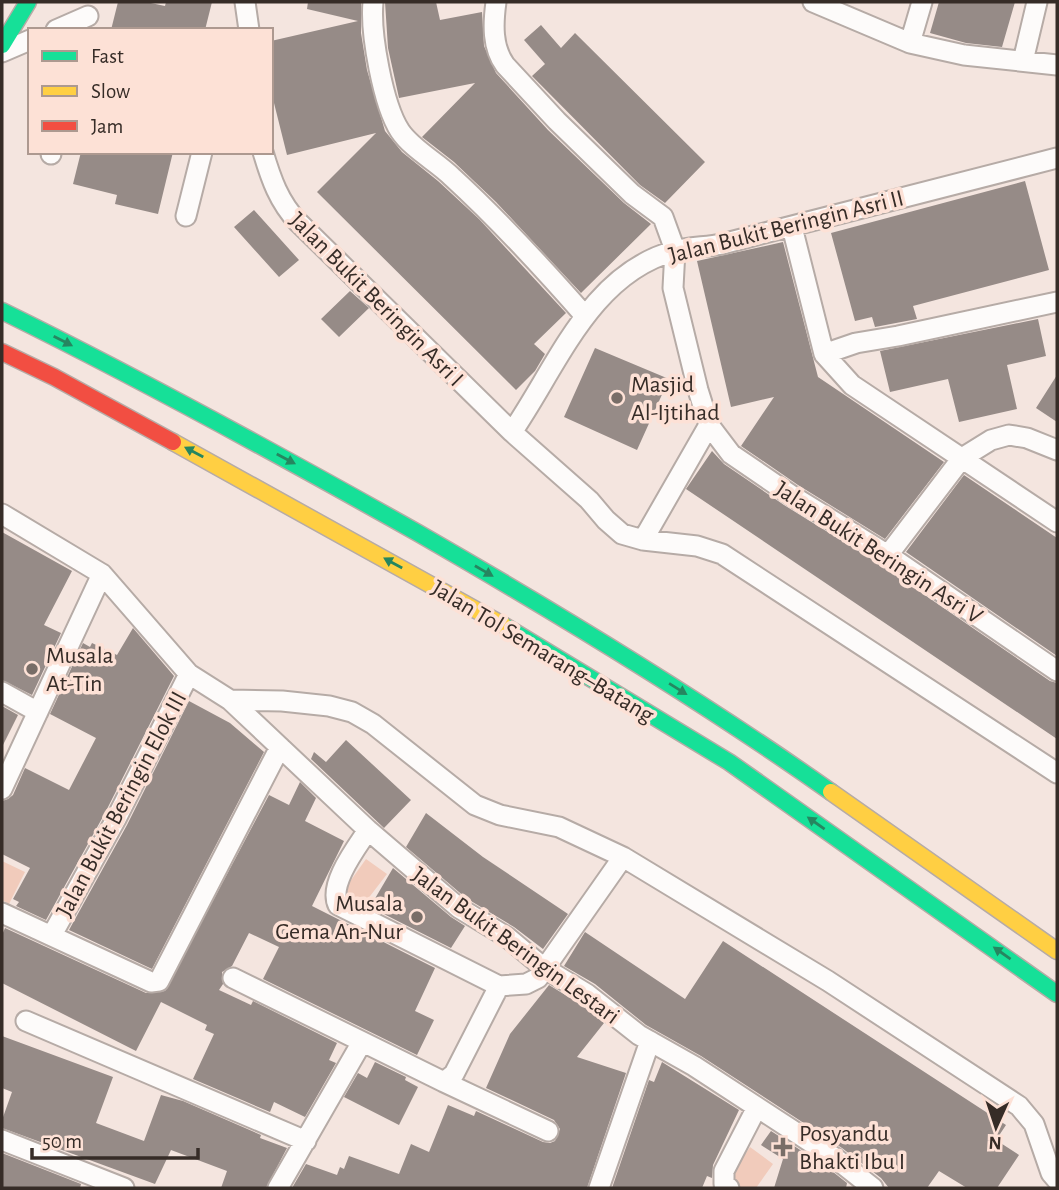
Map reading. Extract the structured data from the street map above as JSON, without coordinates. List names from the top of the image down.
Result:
{
  "streets": {
    "main road": ["Jalan Tol Semarang–Batang"],
    "street": [
      "Jalan Bukit Beringin Asri II",
      "Jalan Bukit Beringin Asri I",
      "Jalan Bukit Beringin Asri V",
      "Jalan Bukit Beringin Elok III",
      "Jalan Bukit Beringin Lestari"
    ]
  },
  "crossings": [
    ["Jalan Bukit Beringin Asri II", "Jalan Bukit Beringin Asri I"],
    ["Jalan Bukit Beringin Asri II", "Jalan Bukit Beringin Asri V"],
    ["Jalan Bukit Beringin Elok III", "Jalan Bukit Beringin Lestari"]
  ],
  "places": {
    "other": ["Masjid Al-Ijtihad", "Musala At-Tin", "Musala Gema An-Nur"],
    "health": ["Posyandu Bhakti Ibu I"]
  },
  "legend": ["Fast", "Slow", "Jam"],
  "scale_bar": "50 m",
  "north": "bottom"
}
